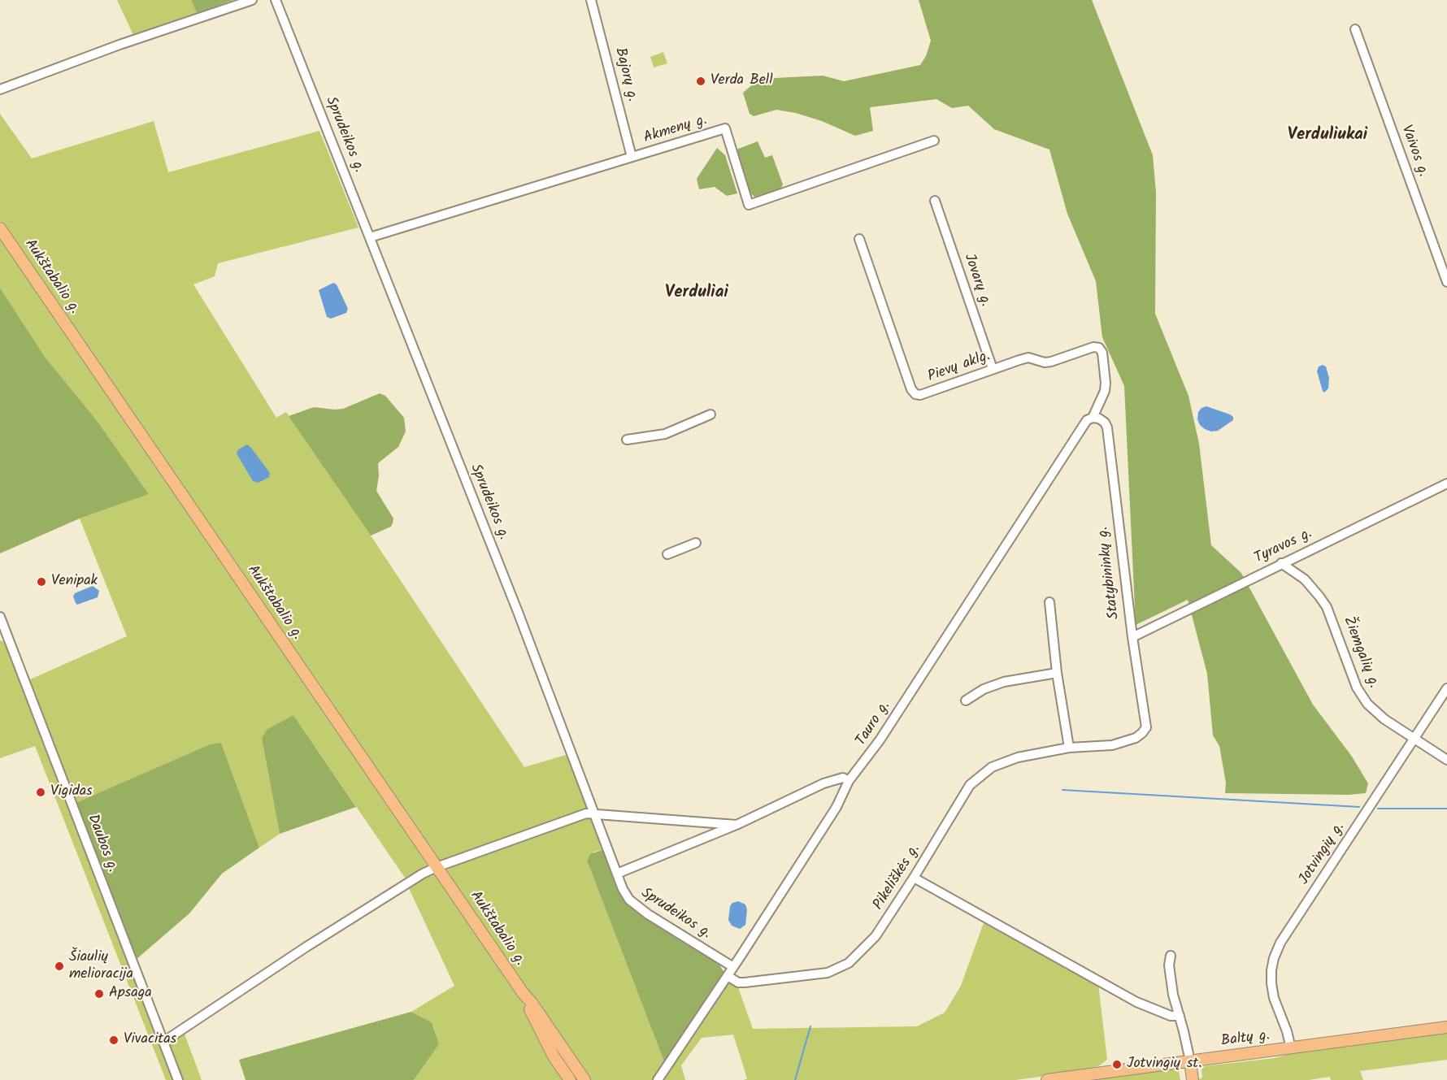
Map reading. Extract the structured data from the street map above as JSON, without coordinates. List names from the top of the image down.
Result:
{
  "streets": {
    "main road": ["Aukštabalio g.", "Baltų g."],
    "street": [
      "Bajorų g.",
      "Akmenų g.",
      "Sprudeikos g.",
      "Vaivos g.",
      "Jovarų g.",
      "Pievų aklg.",
      "Tyravos g.",
      "Statybininkų g.",
      "Žiemgalių g.",
      "Tauro g.",
      "Daubos g.",
      "Jotvingių g.",
      "Pikeliškės g."
    ]
  },
  "crossings": [
    ["Bajorų g.", "Akmenų g."],
    ["Akmenų g.", "Sprudeikos g."],
    ["Sprudeikos g.", "Tauro g."],
    ["Jovarų g.", "Pievų aklg."],
    ["Pievų aklg.", "Statybininkų g."],
    ["Pievų aklg.", "Tauro g."],
    ["Tyravos g.", "Statybininkų g."],
    ["Tyravos g.", "Žiemgalių g."],
    ["Statybininkų g.", "Tauro g."],
    ["Statybininkų g.", "Pikeliškės g."],
    ["Žiemgalių g.", "Jotvingių g."],
    ["Tauro g.", "Pikeliškės g."],
    ["Jotvingių g.", "Baltų g."]
  ],
  "districts": ["Verduliukai", "Verduliai"],
  "places": [
    "Verda Bell",
    "Venipak",
    "Vigidas",
    "Šiaulių melioracija",
    "Apsaga",
    "Vivacitas",
    "Jotvingių st."
  ]
}
